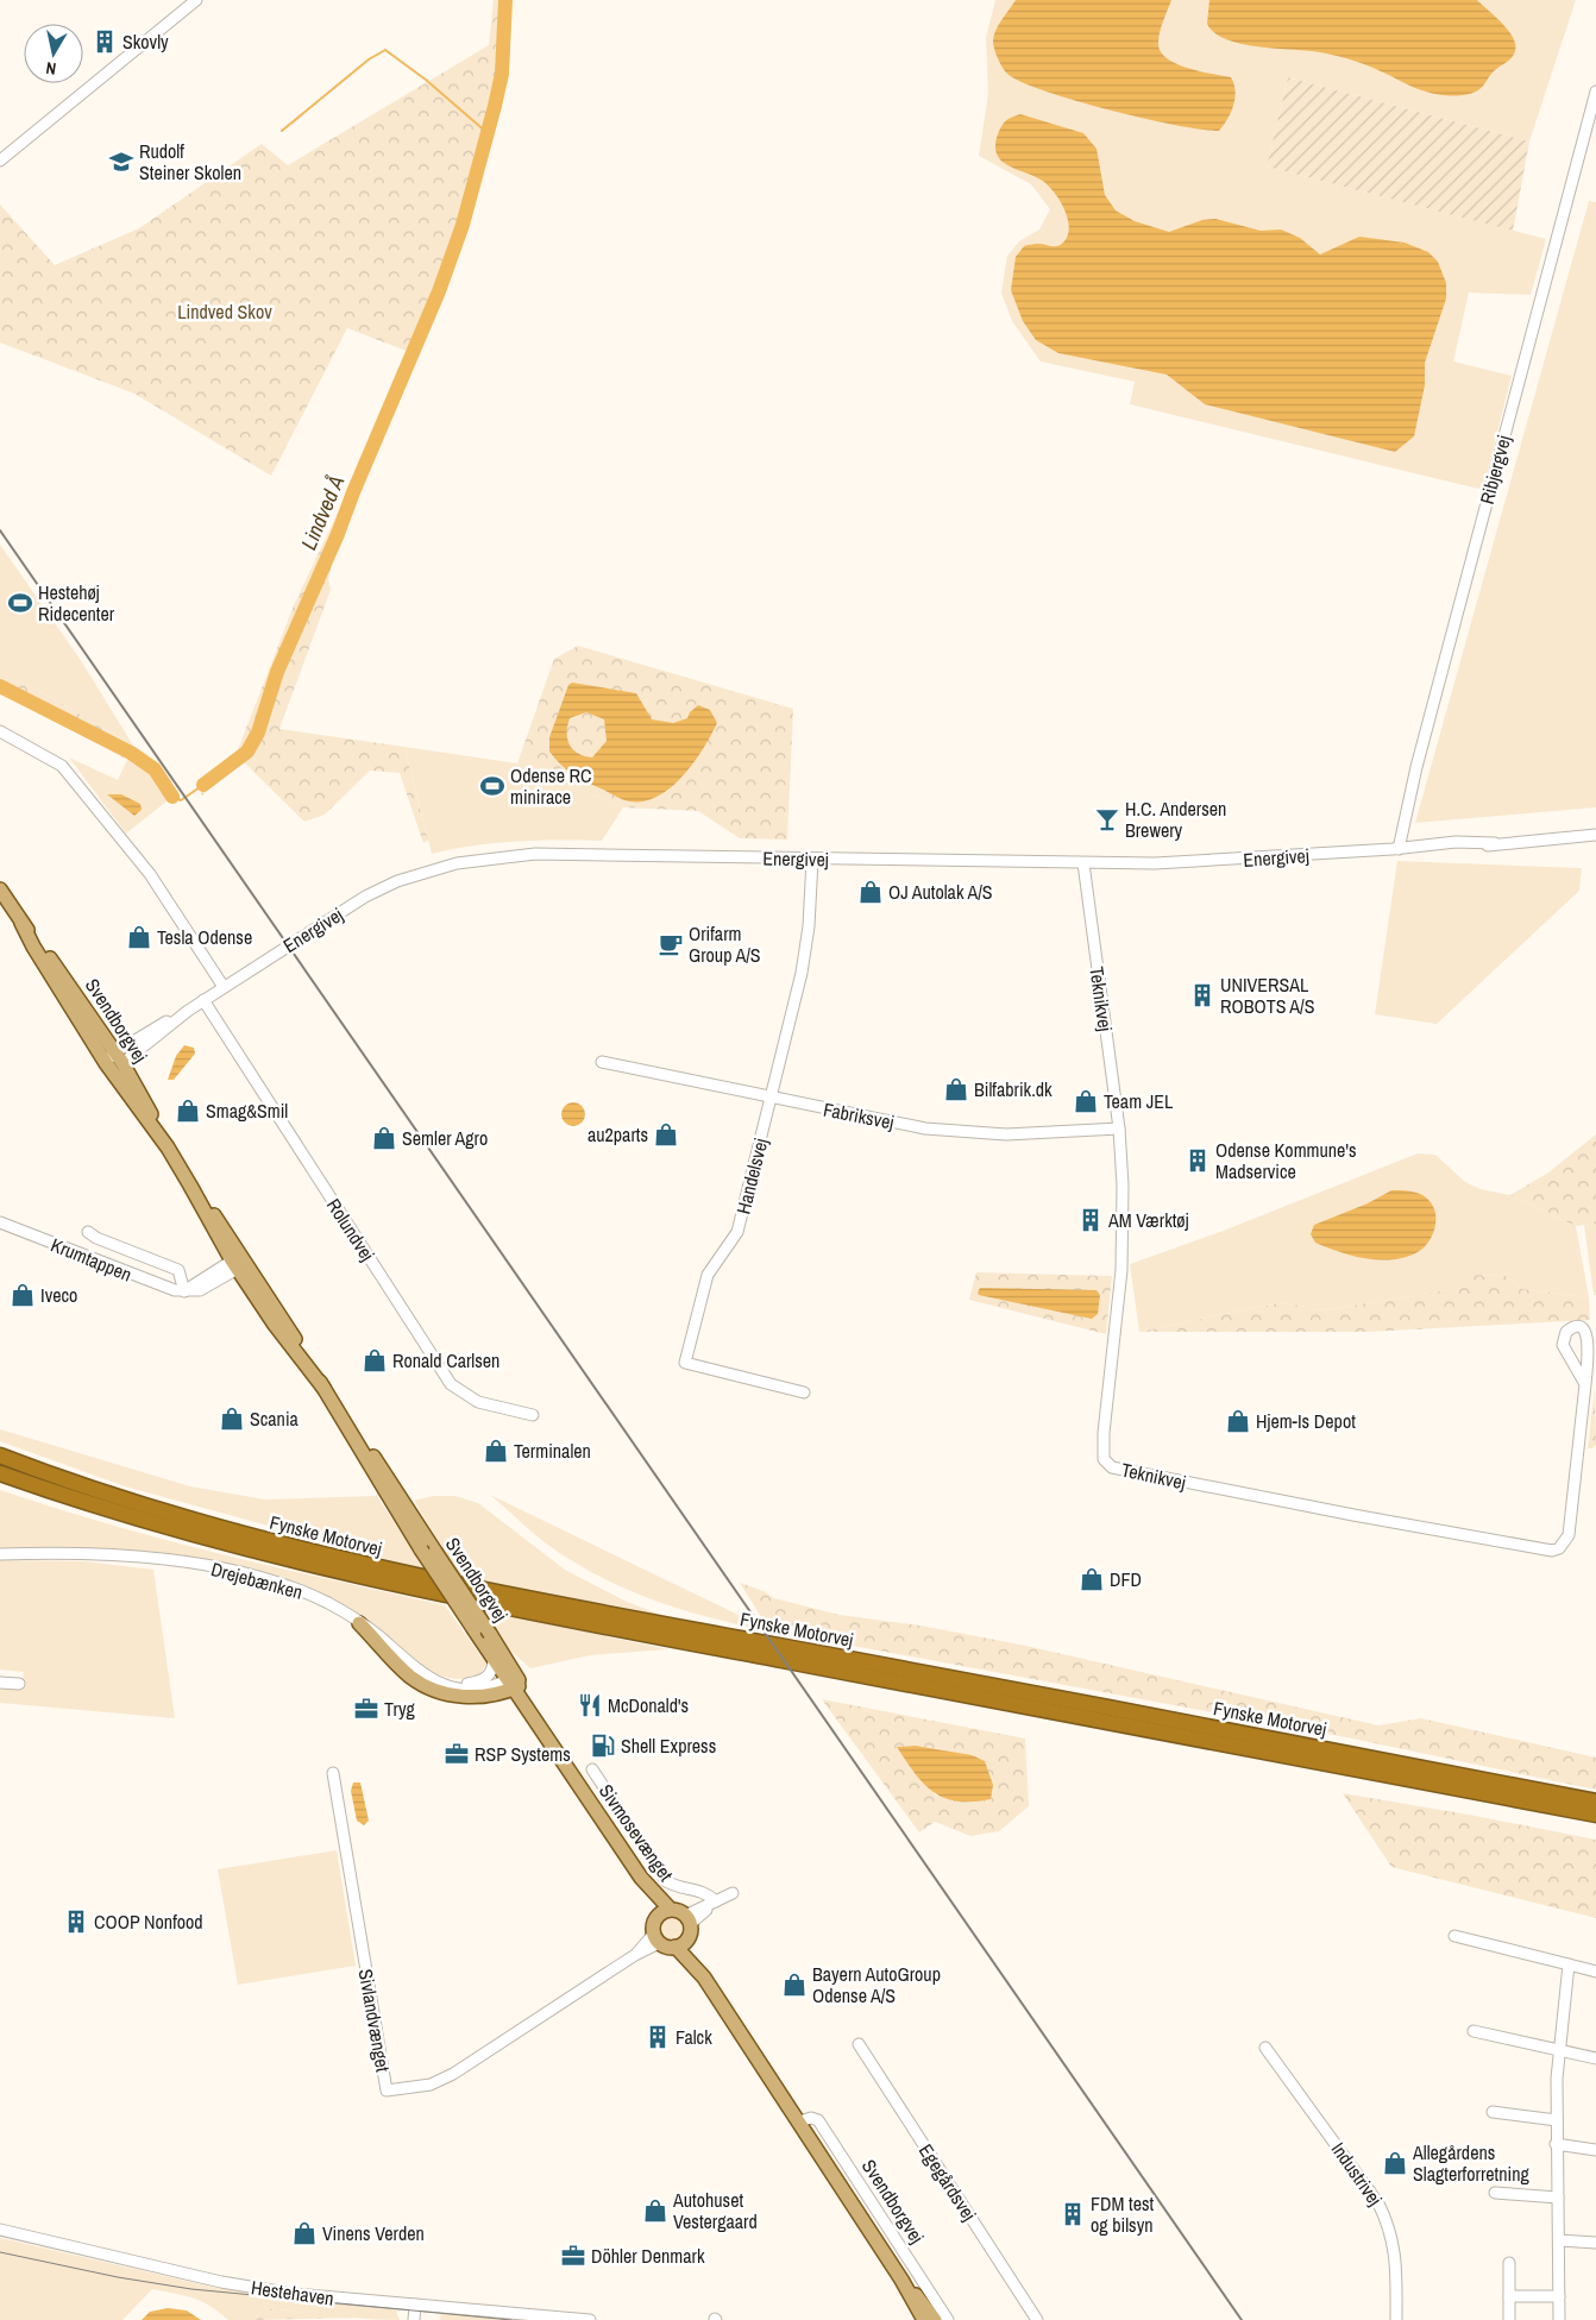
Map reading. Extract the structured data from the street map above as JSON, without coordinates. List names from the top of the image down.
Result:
{
  "streets": {
    "highway": ["Fynske Motorvej"],
    "main road": ["Svendborgvej"],
    "street": [
      "Ribjergvej",
      "Energivej",
      "Teknikvej",
      "Fabriksvej",
      "Handelsvej",
      "Rolundvej",
      "Krumtappen",
      "Drejebænken",
      "Sivmosevænget",
      "Sivlandvænget",
      "Industrivej",
      "Egegårdsvej",
      "Hestehaven"
    ]
  },
  "crossings": [
    ["Ribjergvej", "Energivej"],
    ["Energivej", "Teknikvej"],
    ["Energivej", "Svendborgvej"],
    ["Energivej", "Handelsvej"],
    ["Energivej", "Rolundvej"],
    ["Teknikvej", "Fabriksvej"],
    ["Svendborgvej", "Drejebænken"],
    ["Svendborgvej", "Sivlandvænget"],
    ["Fabriksvej", "Handelsvej"]
  ],
  "water": ["Lindved Å"],
  "parks": ["Lindved Skov"],
  "places": {
    "building": [
      "Skovly",
      "UNIVERSAL ROBOTS A/S",
      "Odense Kommune's Madservice",
      "AM Værktøj",
      "COOP Nonfood",
      "Falck",
      "FDM test og bilsyn"
    ],
    "school or university": ["Rudolf Steiner Skolen"],
    "sports": ["Hestehøj Ridecenter", "Odense RC minirace"],
    "bar": ["H.C. Andersen Brewery"],
    "shop": [
      "OJ Autolak A/S",
      "Tesla Odense",
      "Bilfabrik.dk",
      "Team JEL",
      "Smag&Smil",
      "au2parts",
      "Semler Agro",
      "Iveco",
      "Ronald Carlsen",
      "Scania",
      "Hjem-Is Depot",
      "Terminalen",
      "DFD",
      "Bayern AutoGroup Odense A/S",
      "Allegårdens Slagterforretning",
      "Autohuset Vestergaard",
      "Vinens Verden"
    ],
    "cafe": ["Orifarm Group A/S"],
    "restaurant": ["McDonald's"],
    "office": ["Tryg", "RSP Systems", "Döhler Denmark"],
    "fuel station": ["Shell Express"]
  },
  "north": "bottom"
}
